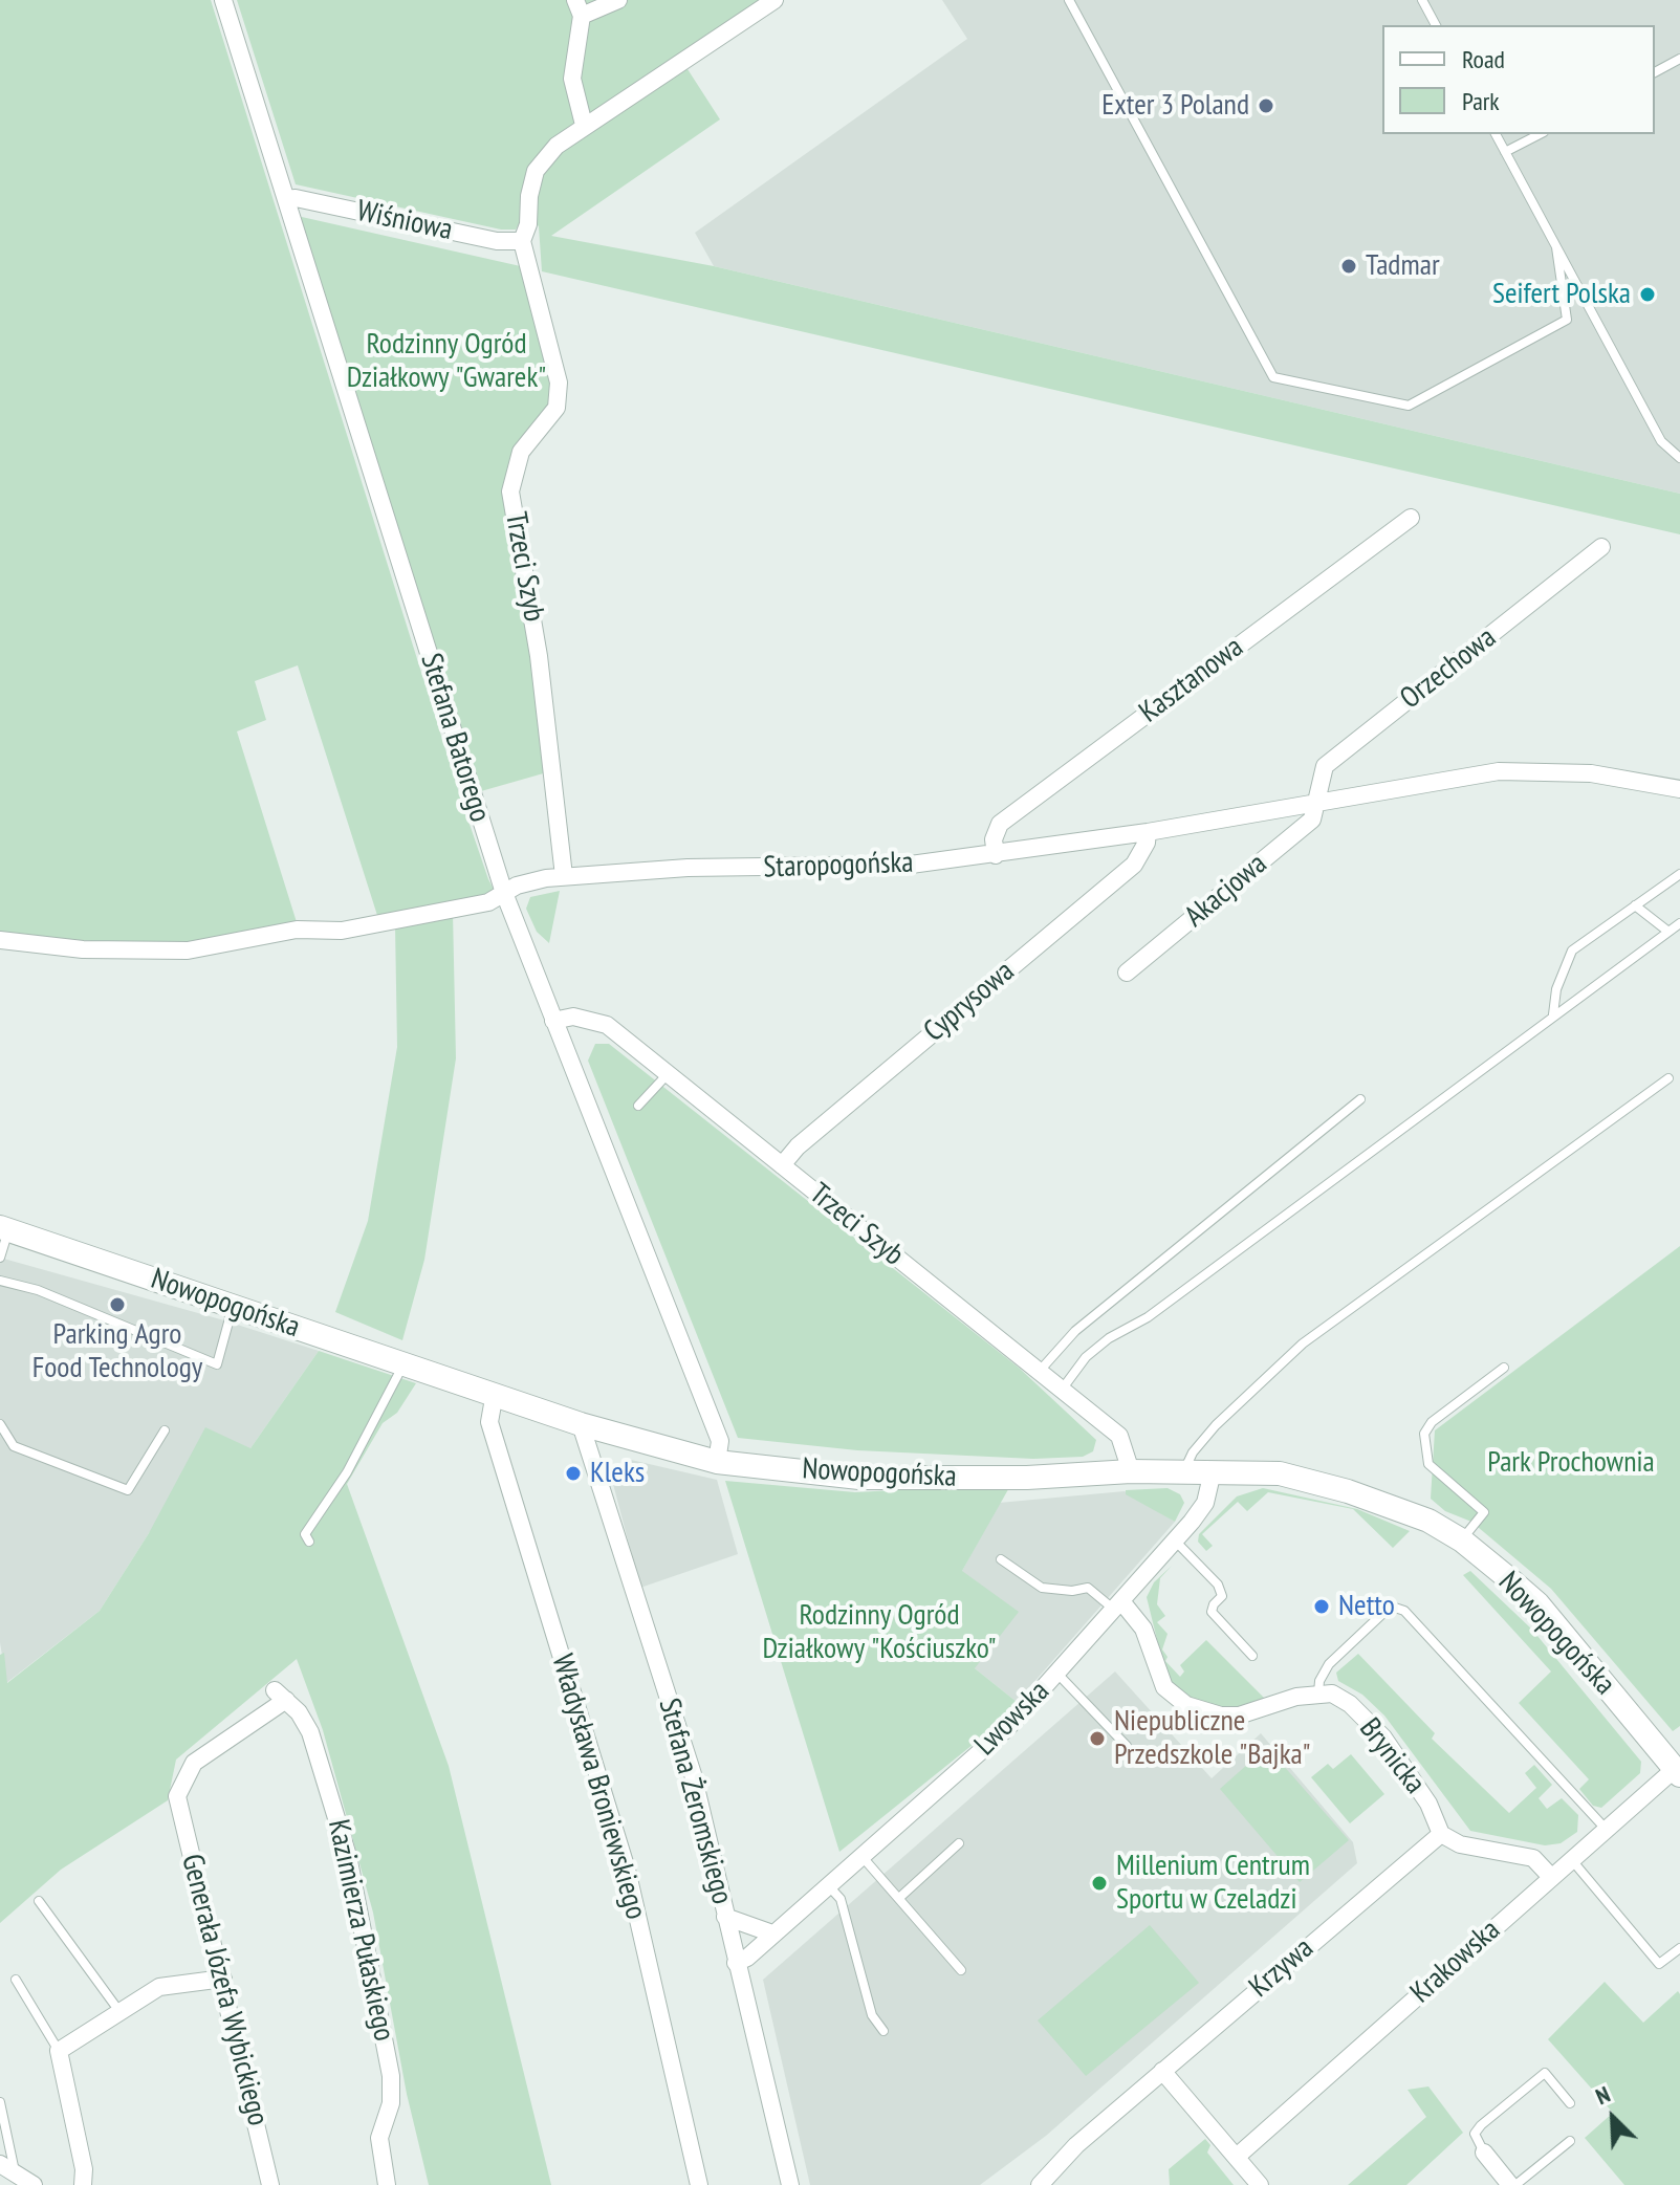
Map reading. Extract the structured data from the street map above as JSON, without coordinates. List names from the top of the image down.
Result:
{
  "streets": {
    "street": [
      "Wiśniowa",
      "Trzeci Szyb",
      "Orzechowa",
      "Kasztanowa",
      "Stefana Batorego",
      "Staropogońska",
      "Akacjowa",
      "Cyprysowa",
      "Nowopogońska",
      "Lwowska",
      "Brynicka",
      "Władysława Broniewskiego",
      "Stefana Żeromskiego",
      "Kazimierza Pułaskiego",
      "Krakowska",
      "Krzywa",
      "Generała Józefa Wybickiego"
    ]
  },
  "crossings": [
    ["Wiśniowa", "Trzeci Szyb"],
    ["Wiśniowa", "Stefana Batorego"],
    ["Trzeci Szyb", "Stefana Batorego"],
    ["Trzeci Szyb", "Staropogońska"],
    ["Trzeci Szyb", "Cyprysowa"],
    ["Trzeci Szyb", "Nowopogońska"],
    ["Orzechowa", "Staropogońska"],
    ["Orzechowa", "Akacjowa"],
    ["Kasztanowa", "Staropogońska"],
    ["Stefana Batorego", "Staropogońska"],
    ["Stefana Batorego", "Nowopogońska"],
    ["Staropogońska", "Akacjowa"],
    ["Staropogońska", "Cyprysowa"],
    ["Nowopogońska", "Lwowska"],
    ["Nowopogońska", "Władysława Broniewskiego"],
    ["Nowopogońska", "Stefana Żeromskiego"],
    ["Nowopogońska", "Krakowska"],
    ["Lwowska", "Stefana Żeromskiego"],
    ["Brynicka", "Krzywa"],
    ["Kazimierza Pułaskiego", "Generała Józefa Wybickiego"]
  ],
  "parks": ["Rodzinny Ogród Działkowy \"Gwarek\"", "Park Prochownia", "Rodzinny Ogród Działkowy \"Kościuszko\""],
  "places": [
    "Exter 3 Poland",
    "Tadmar",
    "Seifert Polska",
    "Parking Agro Food Technology",
    "Kleks",
    "Netto",
    "Niepubliczne Przedszkole \"Bajka\"",
    "Millenium Centrum Sportu w Czeladzi"
  ],
  "legend": ["Road", "Park"],
  "north": "top left"
}
